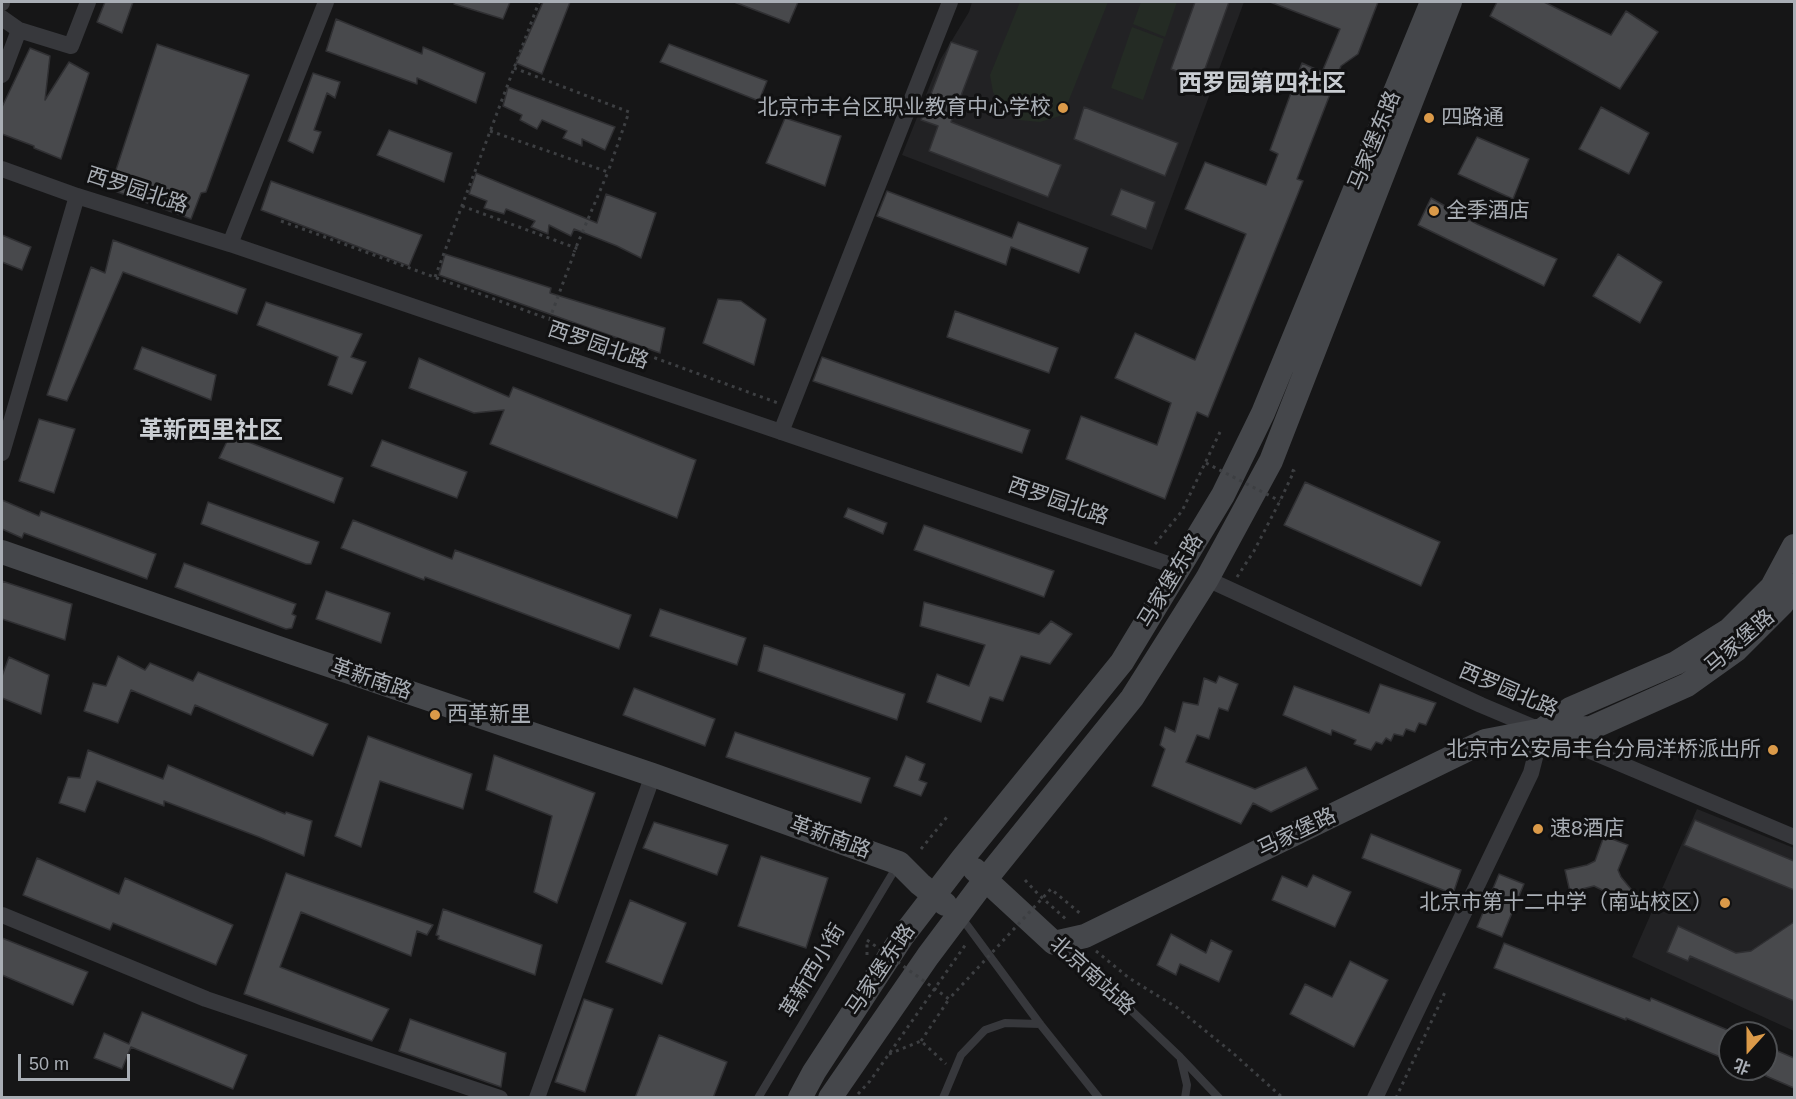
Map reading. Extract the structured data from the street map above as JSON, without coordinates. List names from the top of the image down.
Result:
{
  "streets": {
    "main road": [
      "马家堡东路",
      "马家堡路",
      "革新南路",
      "北京南站路"
    ],
    "street": ["西罗园北路"],
    "lane": ["革新西小街"]
  },
  "crossings": [
    ["马家堡东路", "西罗园北路"],
    ["马家堡东路", "革新南路"],
    ["马家堡东路", "北京南站路"],
    ["西罗园北路", "马家堡路"],
    ["马家堡路", "北京南站路"],
    ["革新南路", "革新西小街"]
  ],
  "districts": ["西罗园第四社区", "革新西里社区"],
  "places": [
    "北京市丰台区职业教育中心学校",
    "四路通",
    "全季酒店",
    "西革新里",
    "北京市公安局丰台分局洋桥派出所",
    "速8酒店",
    "北京市第十二中学（南站校区）"
  ],
  "scale_bar": "50 m",
  "north": "bottom"
}
